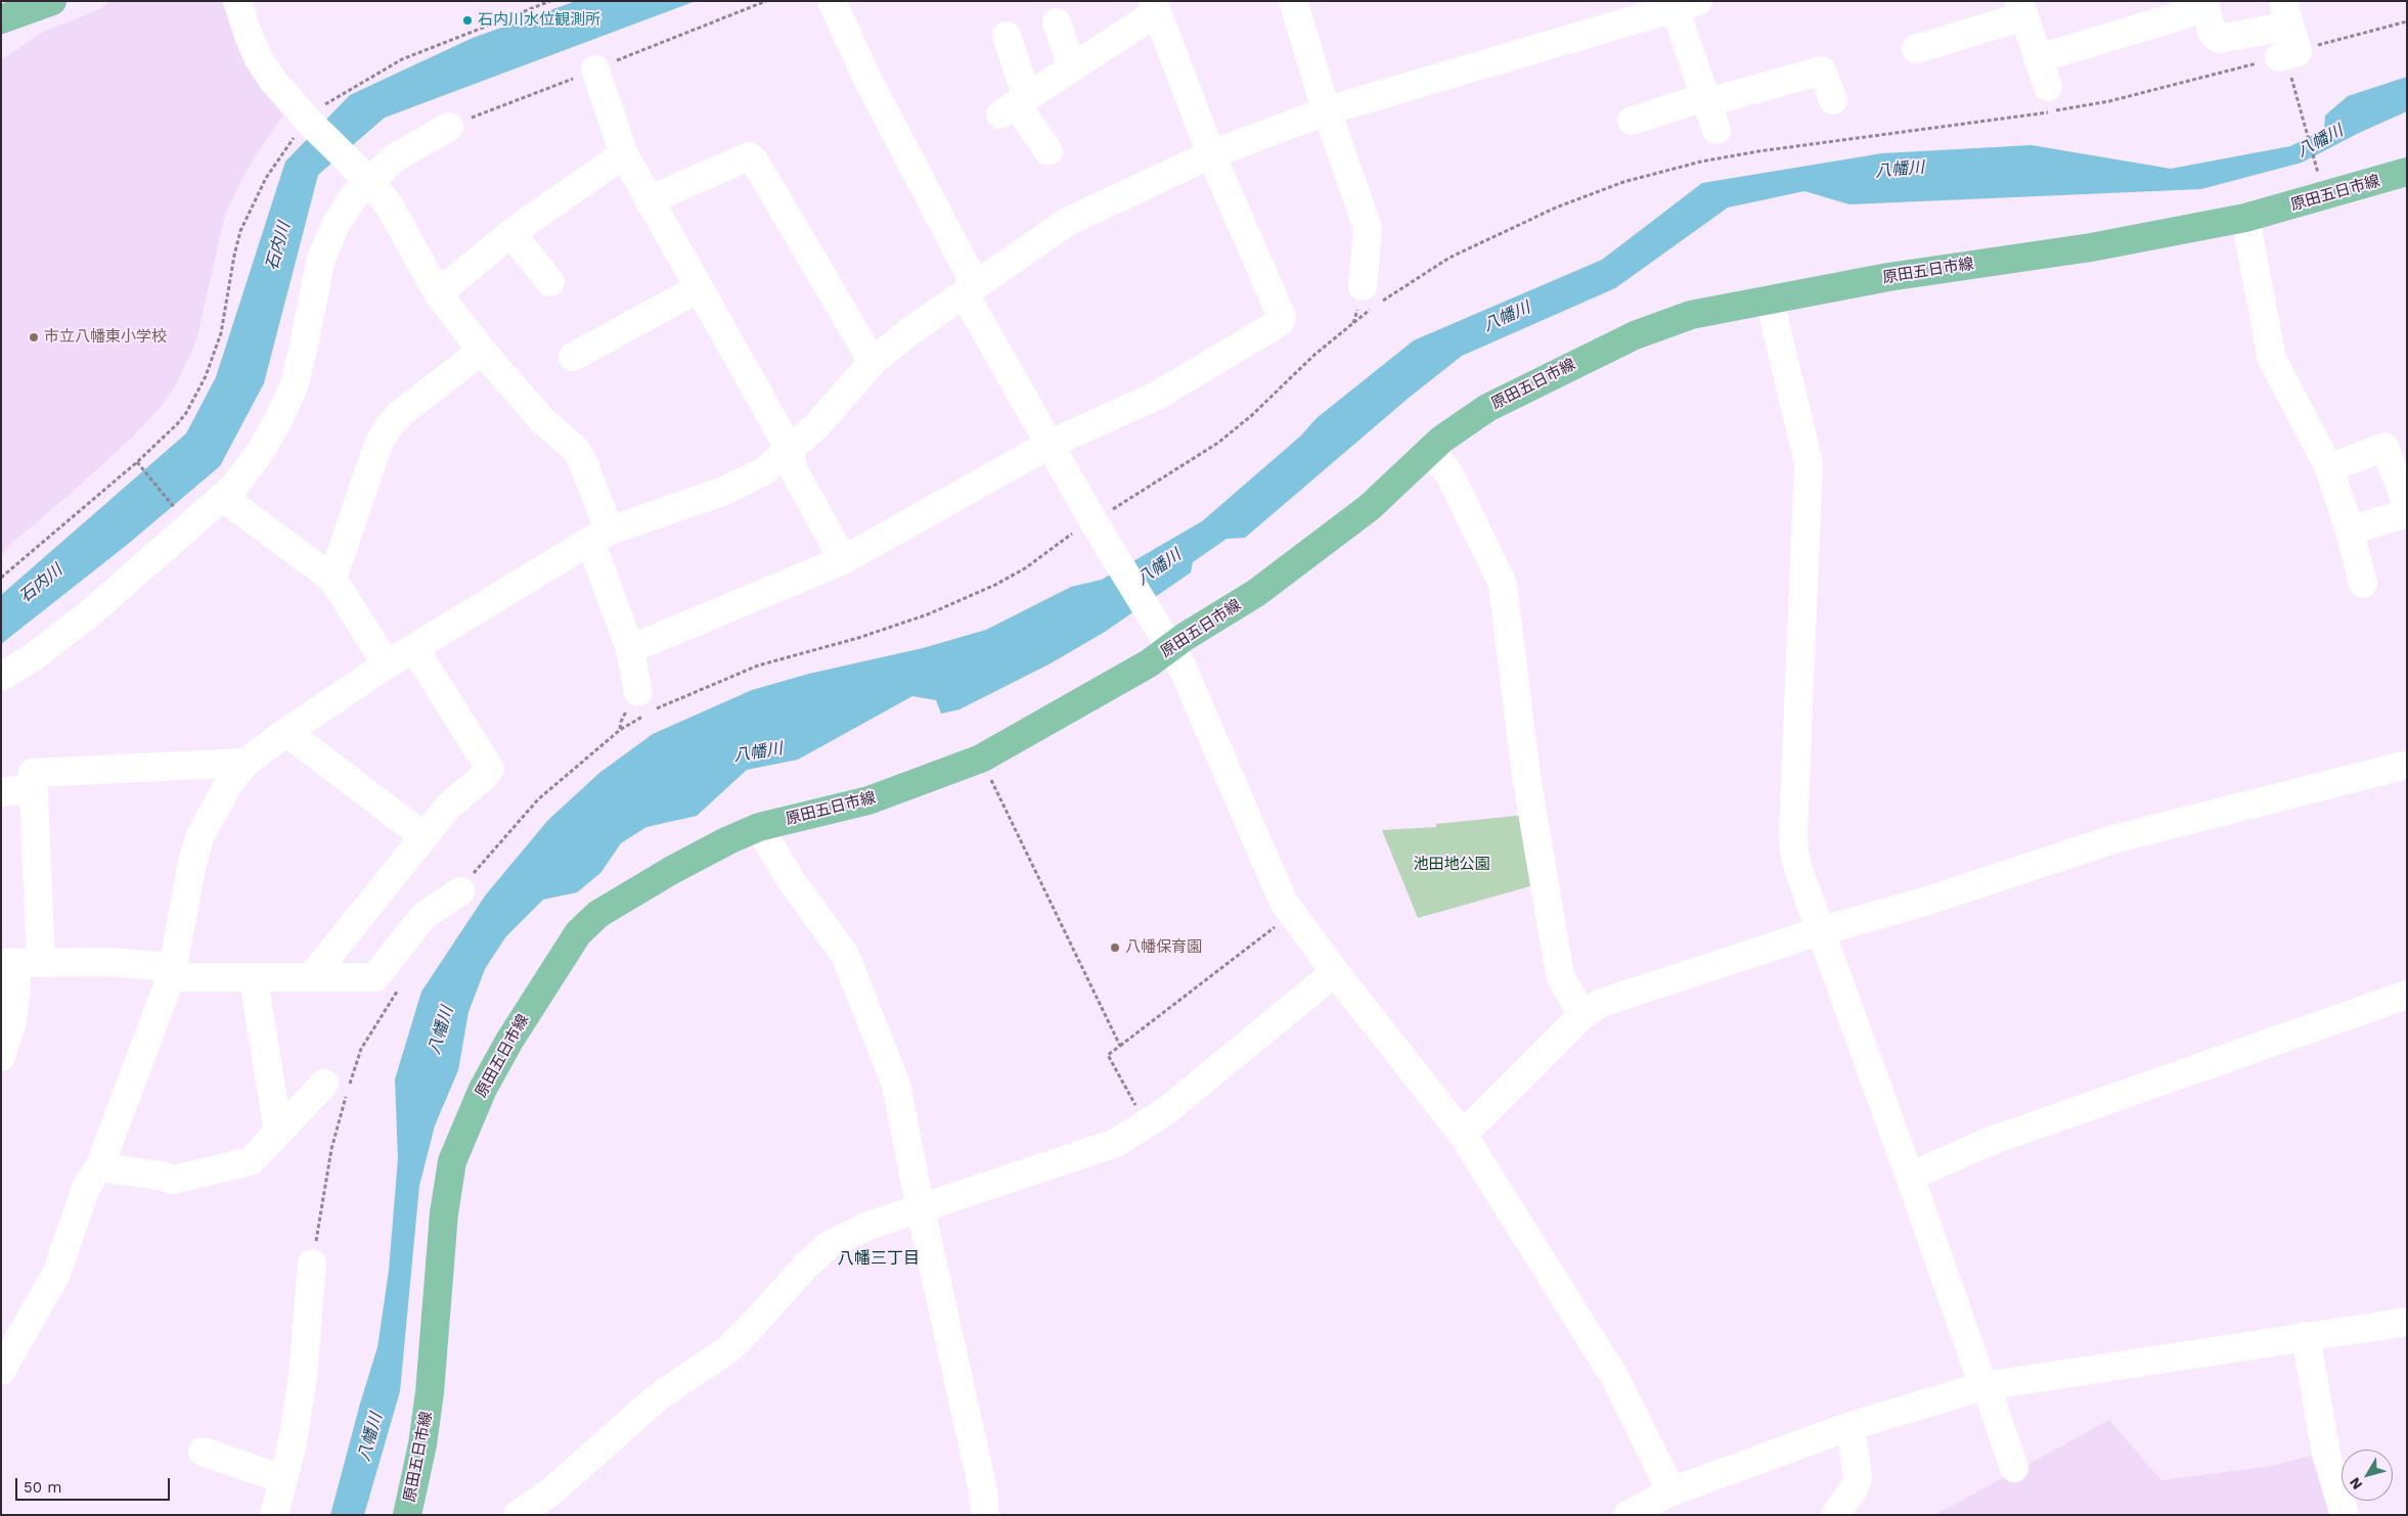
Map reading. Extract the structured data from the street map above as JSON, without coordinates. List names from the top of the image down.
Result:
{
  "streets": {
    "main road": ["原田五日市線"]
  },
  "districts": ["八幡三丁目"],
  "water": ["八幡川", "石内川"],
  "parks": ["池田地公園"],
  "places": ["石内川水位観測所", "市立八幡東小学校", "八幡保育園"],
  "scale_bar": "50 m",
  "north": "bottom left"
}
